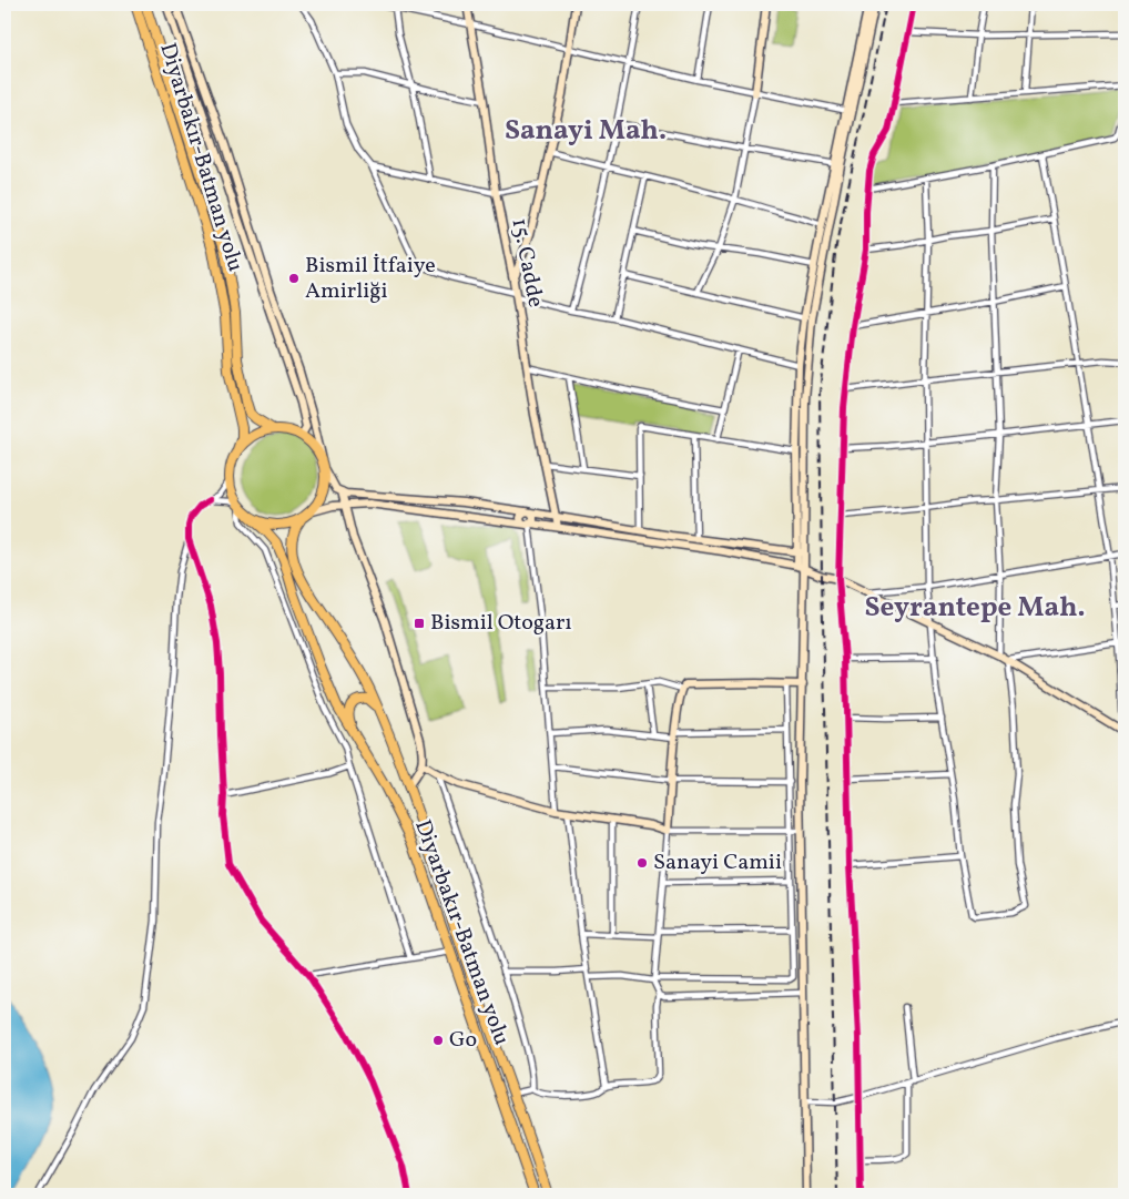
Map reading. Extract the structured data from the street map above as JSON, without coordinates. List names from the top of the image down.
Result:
{
  "streets": {
    "highway": ["Diyarbakır-Batman yolu"],
    "street": ["15. Cadde"]
  },
  "districts": ["Sanayi Mah.", "Seyrantepe Mah."],
  "places": {
    "other": ["Bismil İtfaiye Amirliği", "Sanayi Camii", "Go"],
    "transit": ["Bismil Otogarı"]
  }
}
